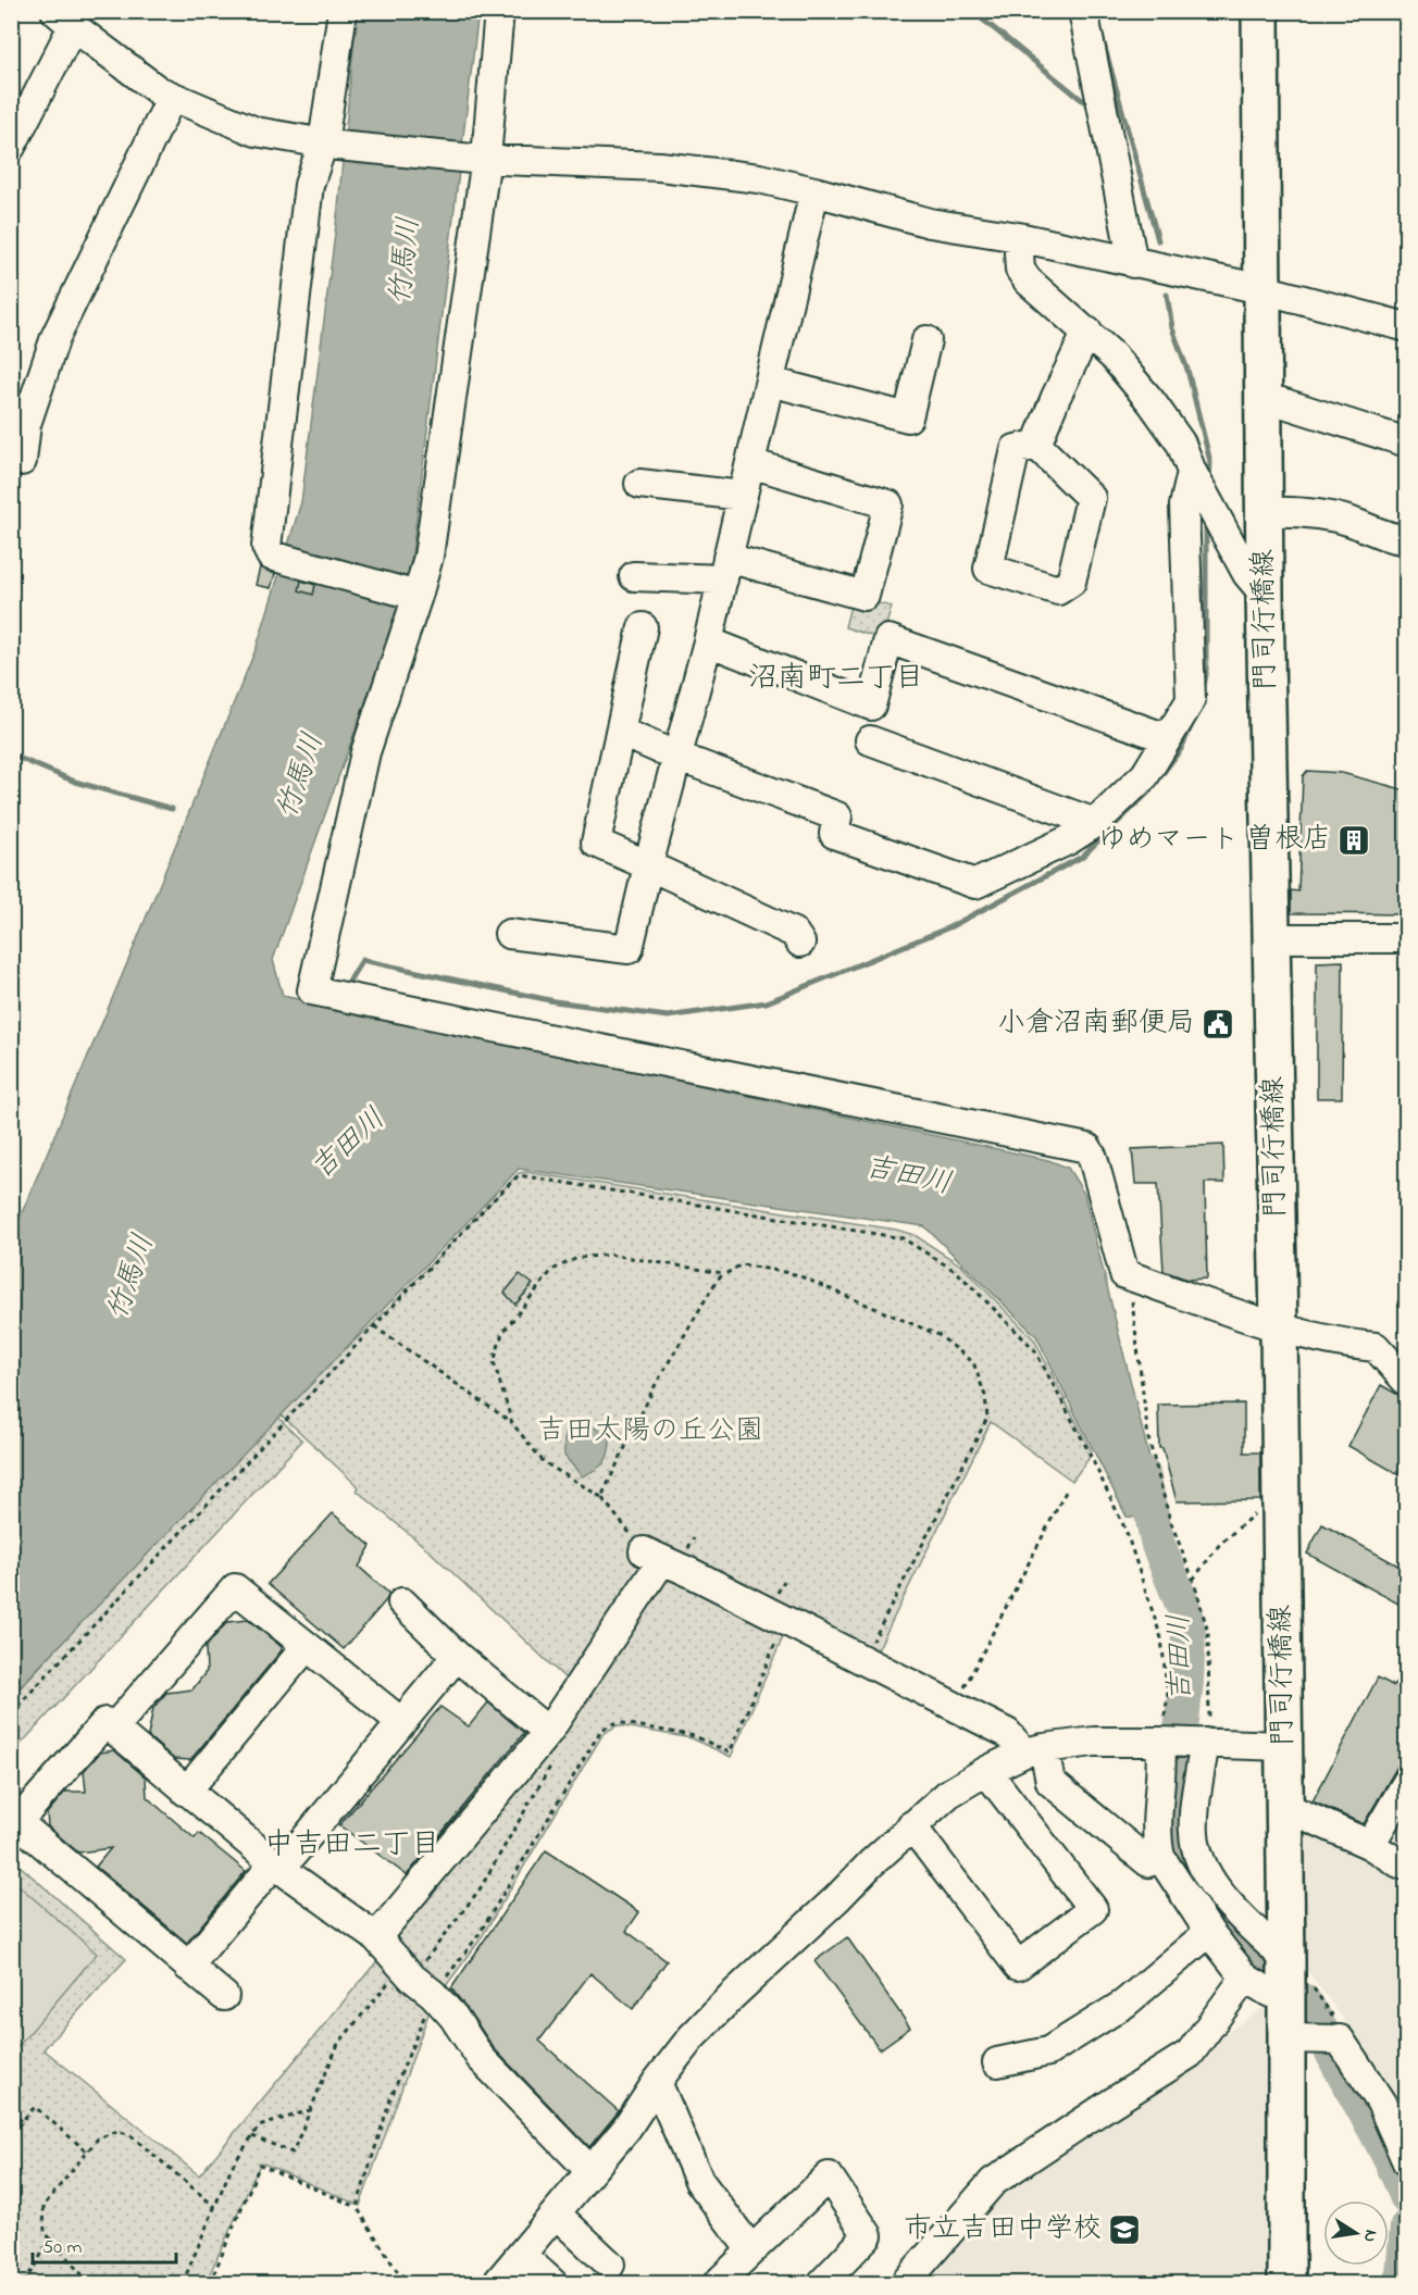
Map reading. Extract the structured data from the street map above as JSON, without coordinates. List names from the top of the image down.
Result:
{
  "streets": {
    "main road": ["門司行橋線"]
  },
  "districts": ["沼南町二丁目", "中吉田二丁目"],
  "water": ["竹馬川", "吉田川"],
  "parks": ["吉田太陽の丘公園"],
  "places": {
    "building": ["ゆめマート 曽根店"],
    "public building": ["小倉沼南郵便局"],
    "school or university": ["市立吉田中学校"]
  },
  "scale_bar": "50 m",
  "north": "right"
}
